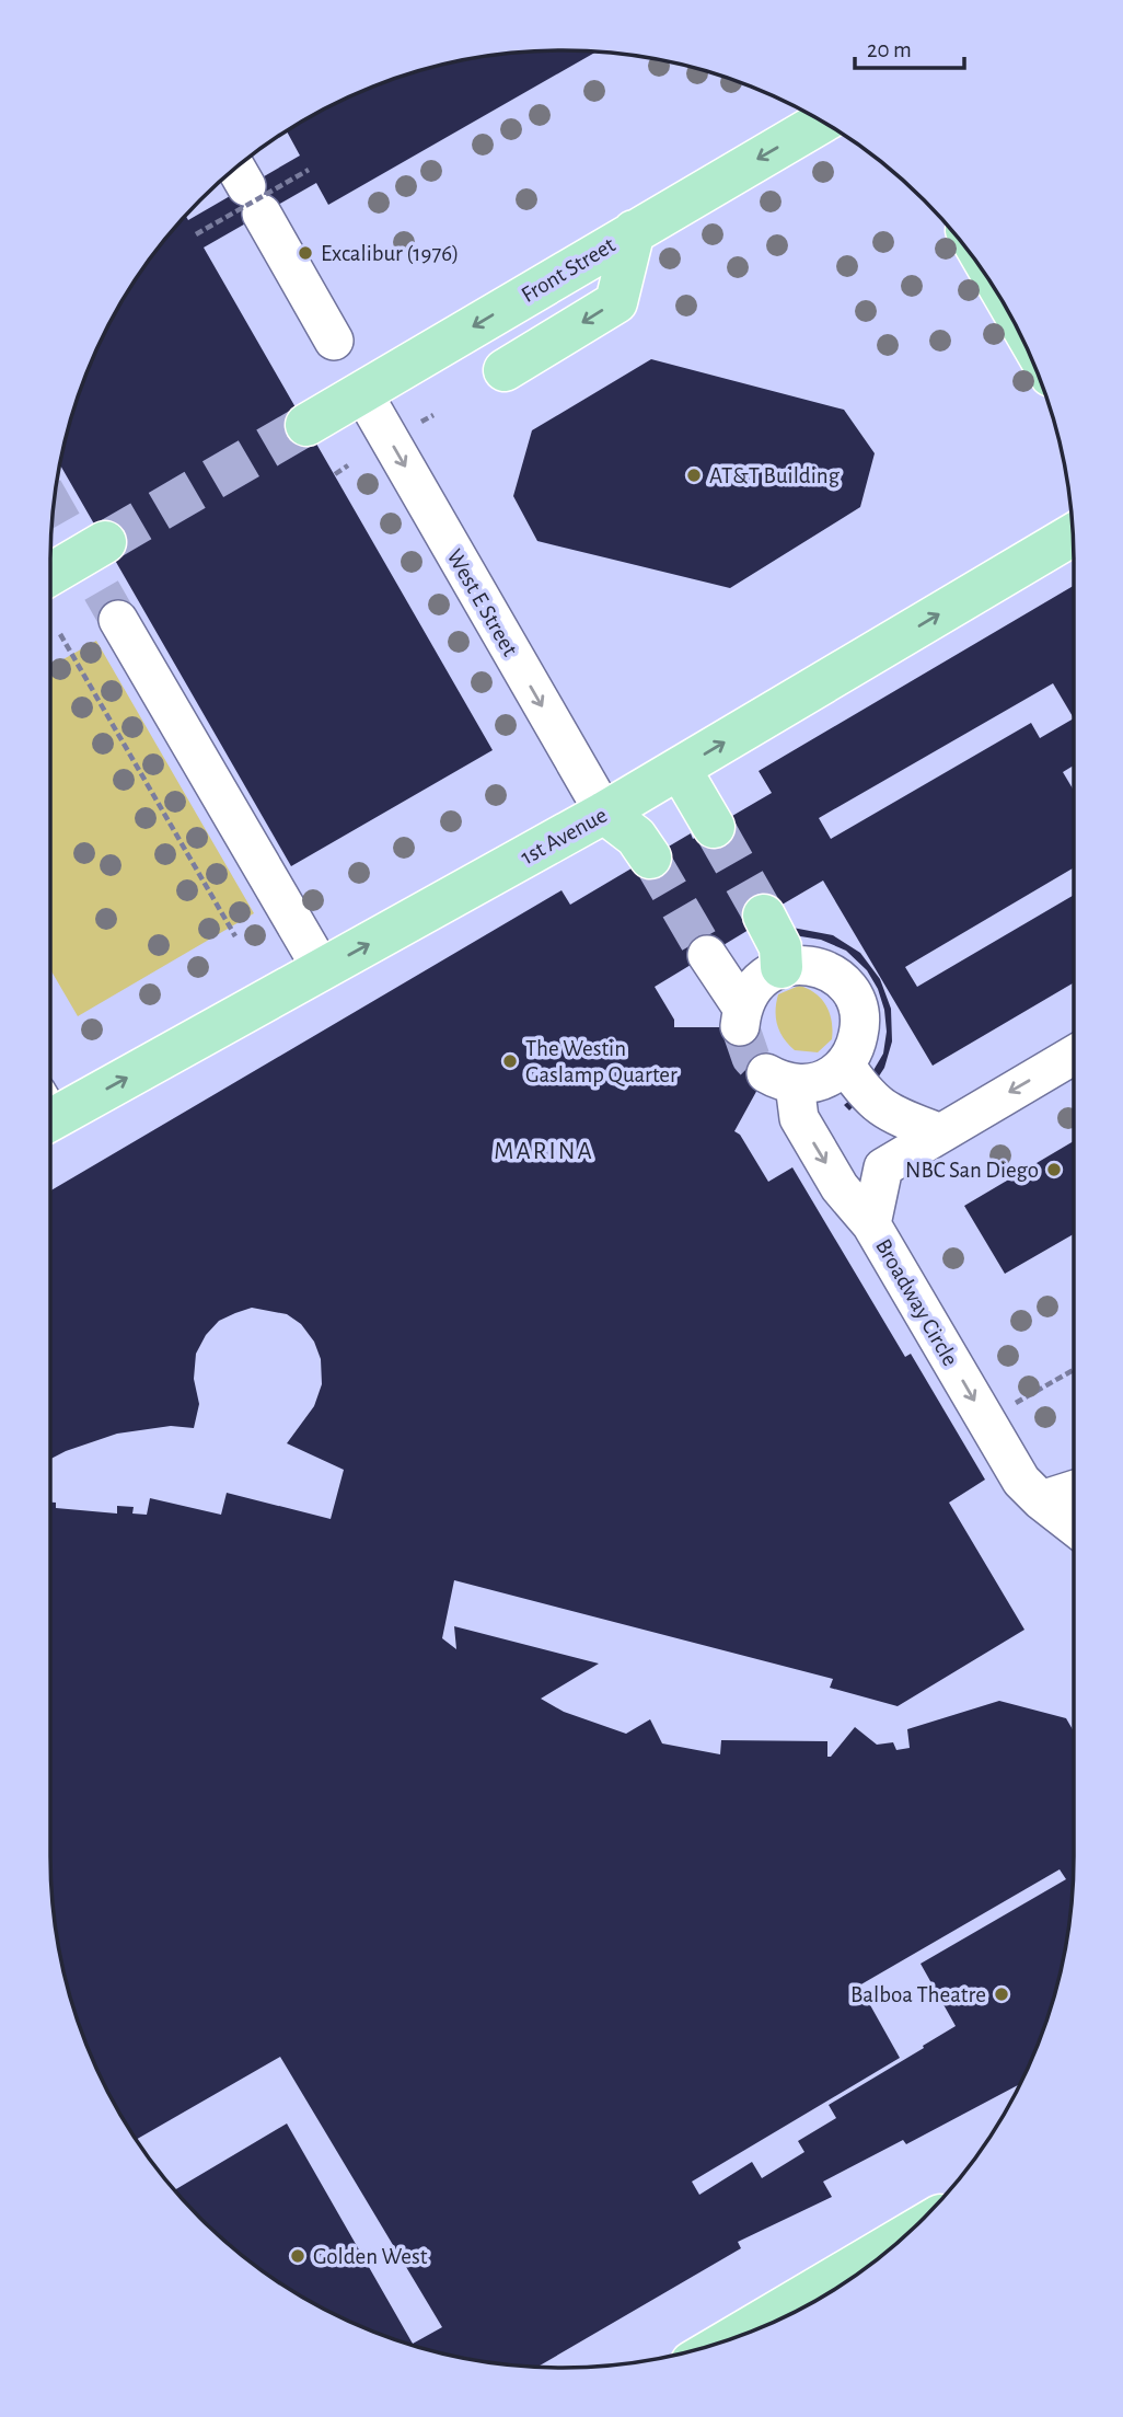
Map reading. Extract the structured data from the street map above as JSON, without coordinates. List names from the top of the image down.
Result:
{
  "streets": {
    "main road": ["Front Street", "1st Avenue"],
    "street": ["West E Street", "Broadway Circle"]
  },
  "crossings": [
    ["Front Street", "West E Street"],
    ["West E Street", "1st Avenue"]
  ],
  "one_way": ["Front Street", "1st Avenue"],
  "districts": ["MARINA"],
  "places": [
    "Excalibur (1976)",
    "AT&T Building",
    "The Westin Gaslamp Quarter",
    "NBC San Diego",
    "Balboa Theatre",
    "Golden West"
  ],
  "scale_bar": "20 m"
}
